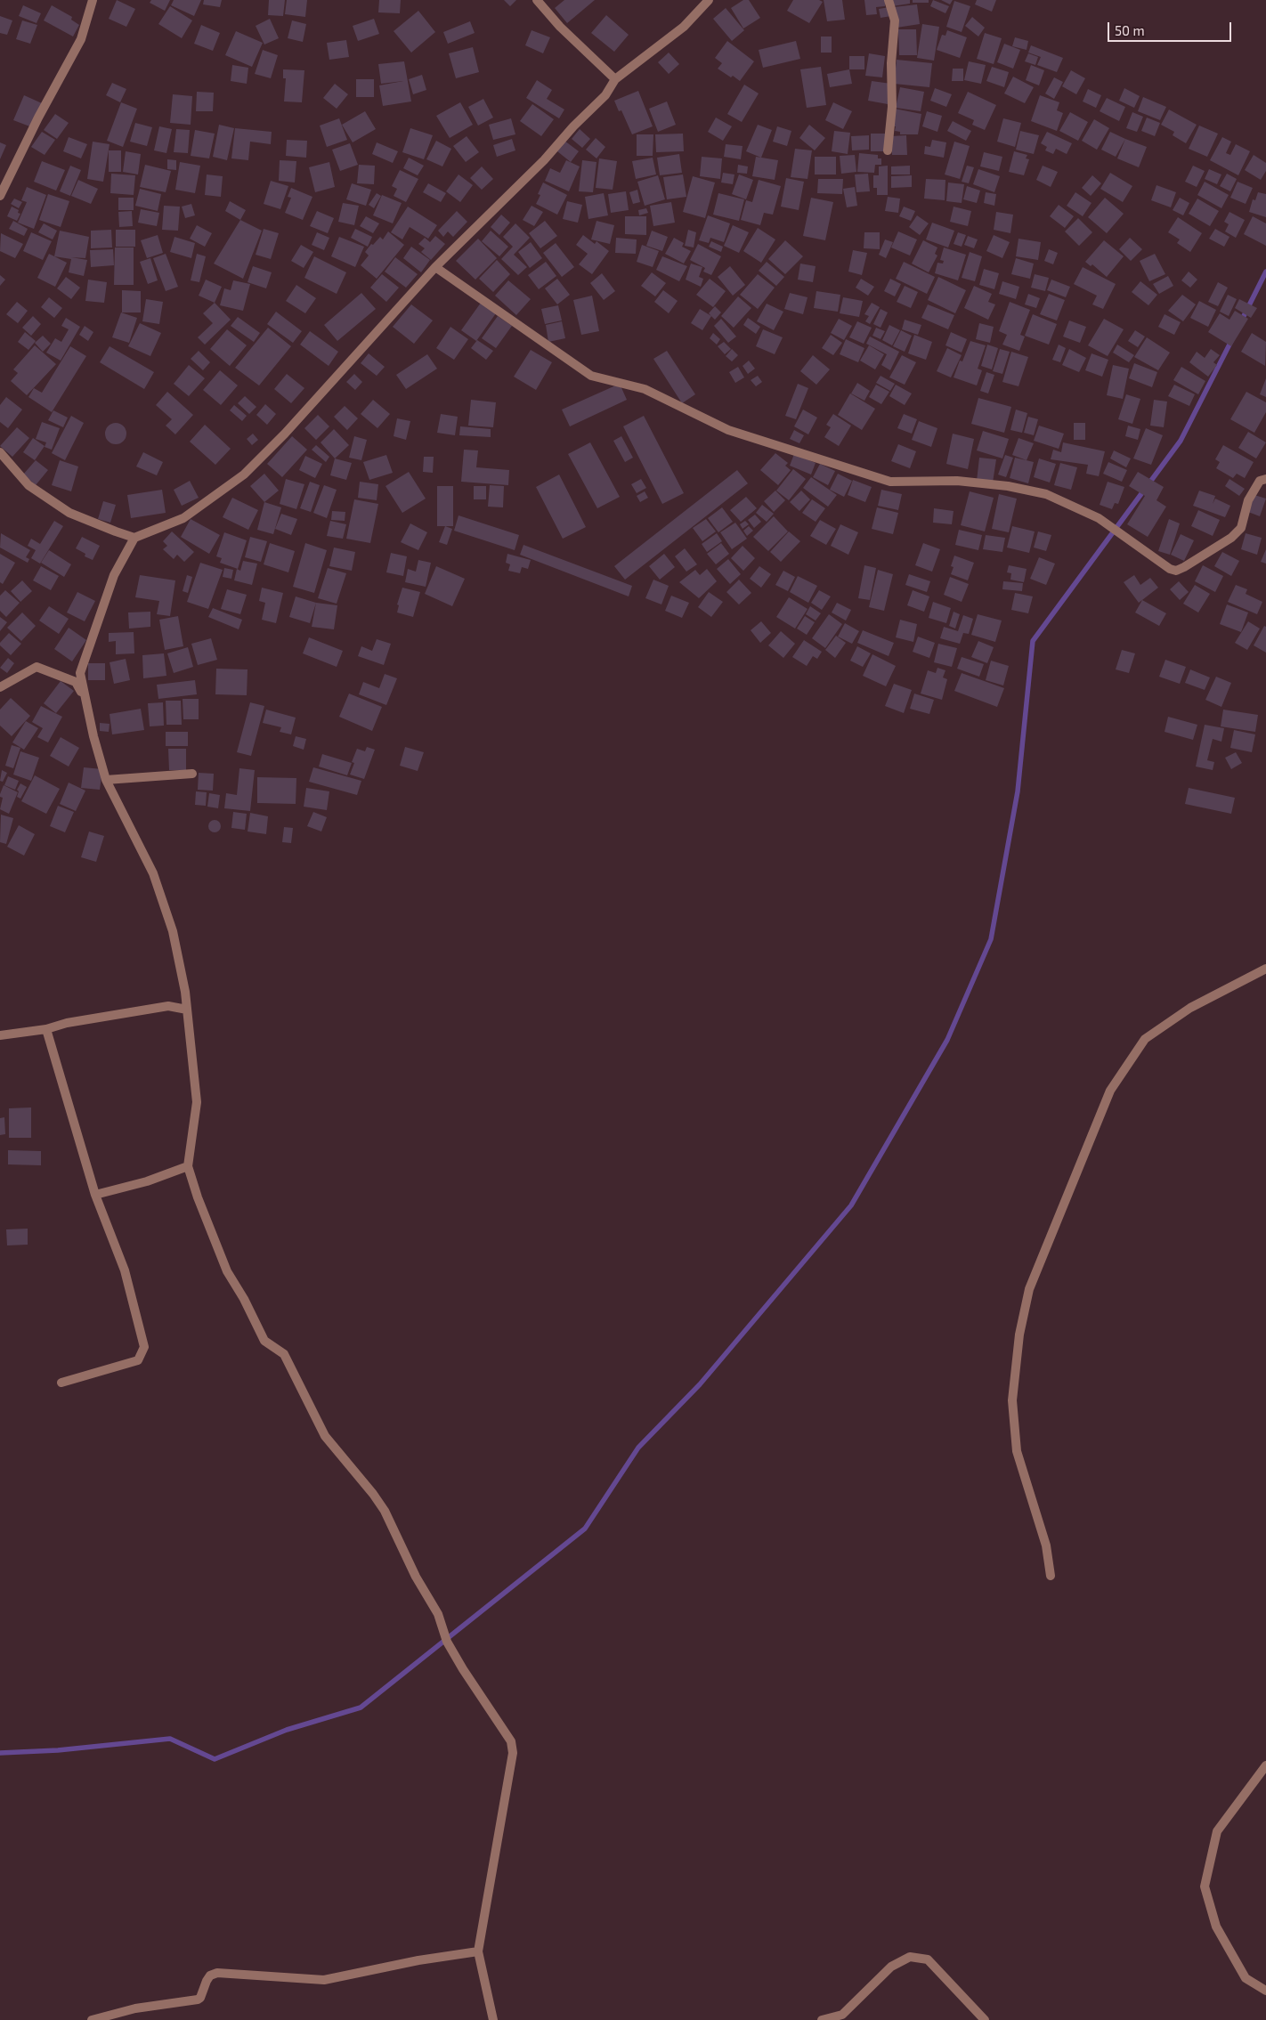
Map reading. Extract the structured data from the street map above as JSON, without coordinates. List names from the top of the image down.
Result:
{
  "scale_bar": "50 m"
}
